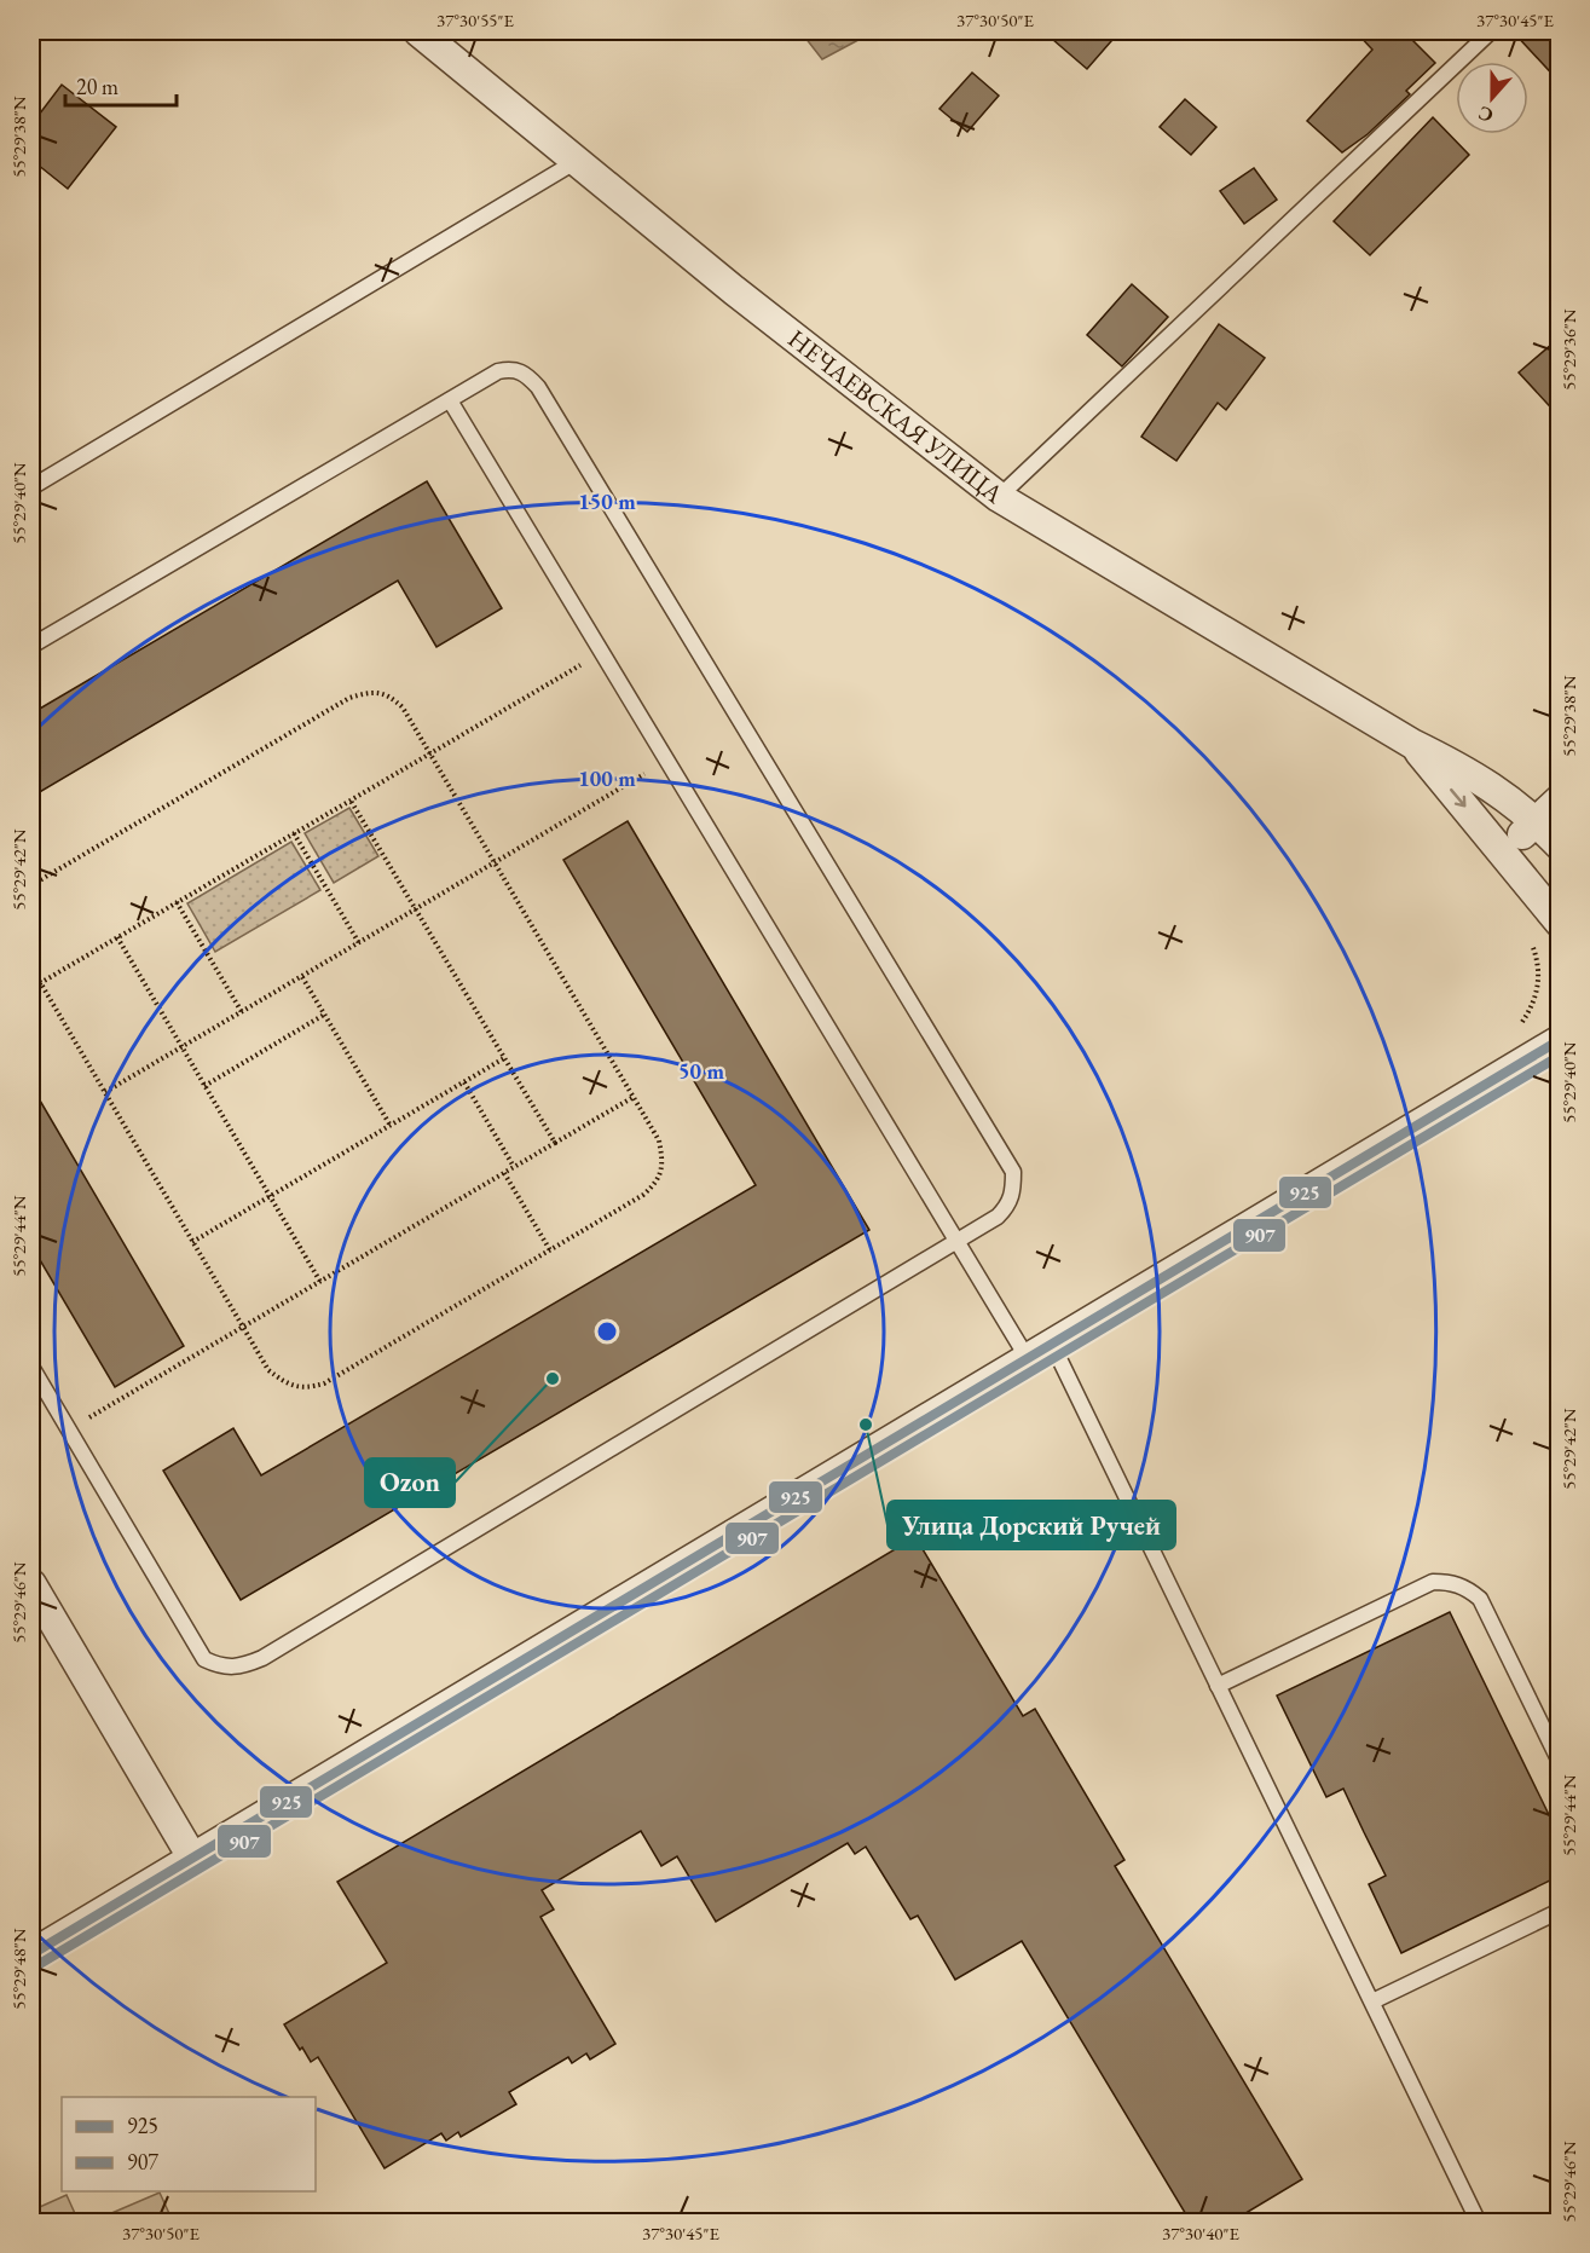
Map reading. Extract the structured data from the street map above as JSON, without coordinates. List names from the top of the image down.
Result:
{
  "streets": {
    "street": ["НЕЧАЕВСКАЯ УЛИЦА"]
  },
  "places": ["Ozon", "Улица Дорский Ручей"],
  "lines": ["transit line 925", "transit line 907"],
  "legend": ["925", "907"],
  "scale_bar": "20 m",
  "north": "bottom",
  "coordinates": [
    "37°30'55\"E",
    "37°30'50\"E",
    "37°30'45\"E",
    "55°29'38\"N",
    "55°29'36\"N",
    "55°29'40\"N",
    "55°29'42\"N",
    "55°29'44\"N",
    "55°29'46\"N",
    "55°29'48\"N",
    "37°30'40\"E"
  ],
  "rings": ["150 m", "100 m", "50 m"]
}
